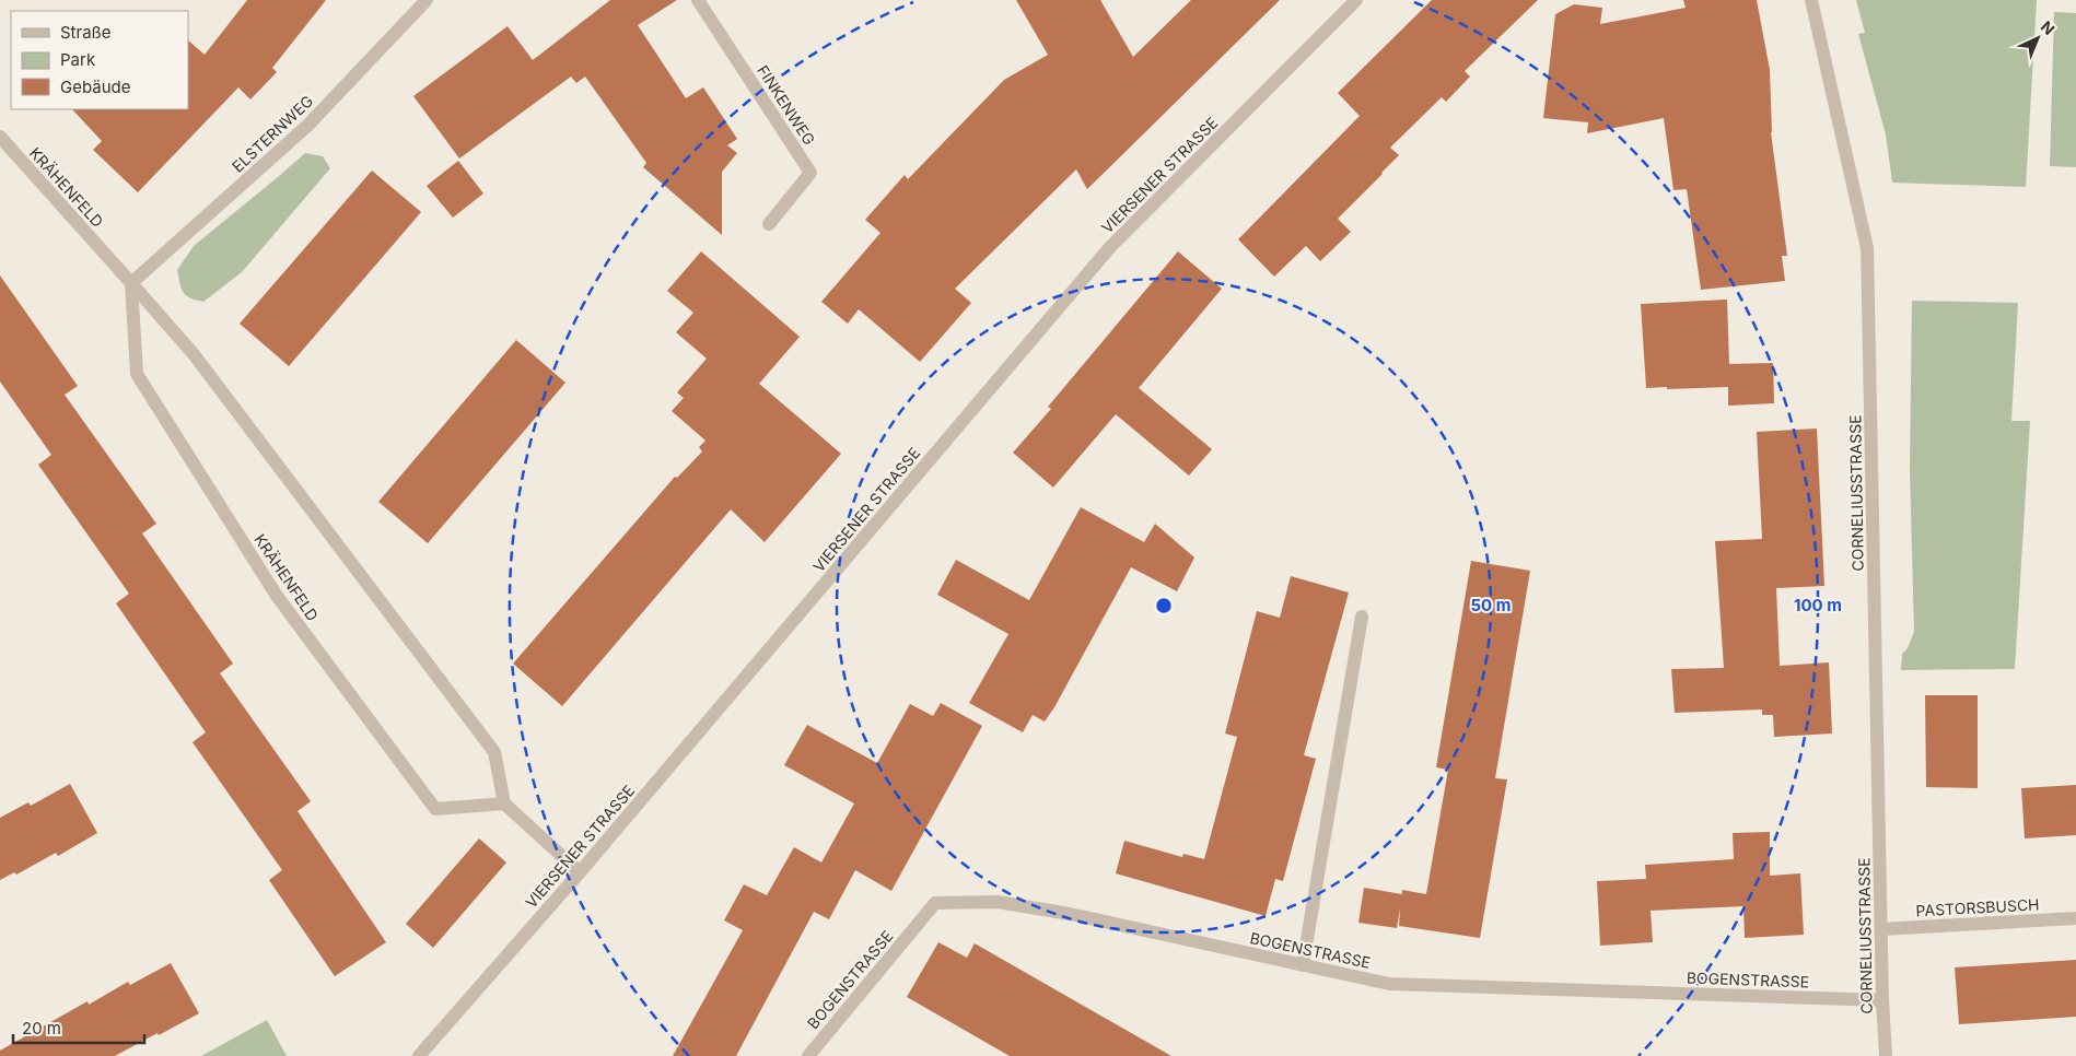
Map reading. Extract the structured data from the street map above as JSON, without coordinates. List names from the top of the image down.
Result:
{
  "streets": {
    "street": [
      "FINKENWEG",
      "ELSTERNWEG",
      "VIERSENER STRASSE",
      "KRÄHENFELD",
      "CORNELIUSSTRASSE",
      "PASTORSBUSCH",
      "BOGENSTRASSE"
    ]
  },
  "crossings": [
    ["ELSTERNWEG", "KRÄHENFELD"],
    ["CORNELIUSSTRASSE", "PASTORSBUSCH"],
    ["CORNELIUSSTRASSE", "BOGENSTRASSE"]
  ],
  "legend": ["Straße", "Park", "Gebäude"],
  "scale_bar": "20 m",
  "north": "top right",
  "rings": ["50 m", "100 m"]
}
